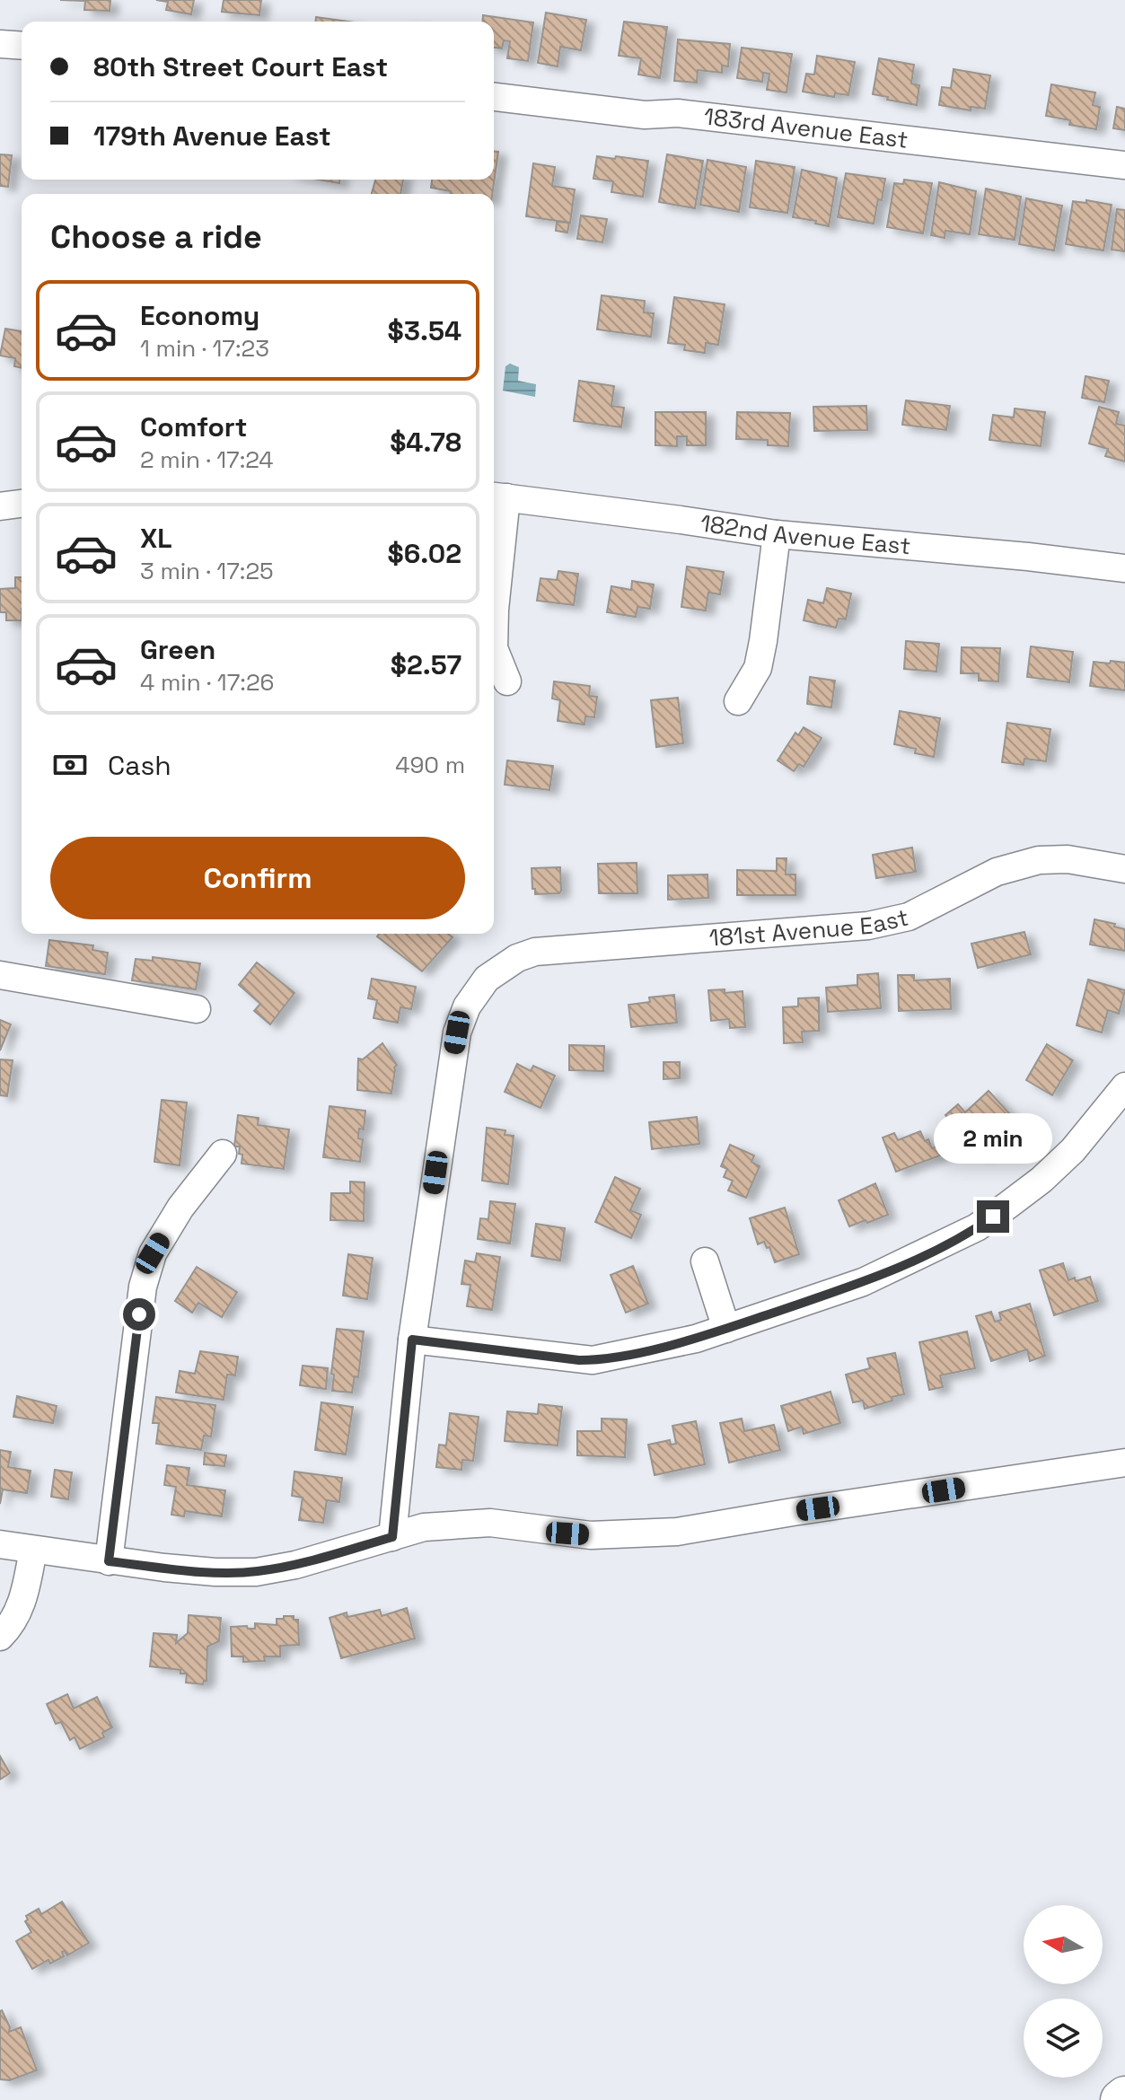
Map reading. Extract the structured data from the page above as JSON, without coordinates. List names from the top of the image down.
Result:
{
  "streets": {
    "street": ["183rd Avenue East", "182nd Avenue East", "181st Avenue East"]
  },
  "north": "left",
  "page": {
    "banner": ["80th Street Court East", "179th Avenue East"],
    "heading": "Choose a ride",
    "list": [
      {
        "name": "Economy",
        "note": "1 min · 17:23",
        "value": "$3.54"
      },
      {
        "name": "Comfort",
        "note": "2 min · 17:24",
        "value": "$4.78"
      },
      {
        "name": "XL",
        "note": "3 min · 17:25",
        "value": "$6.02"
      },
      {
        "name": "Green",
        "note": "4 min · 17:26",
        "value": "$2.57"
      }
    ],
    "pay": ["Cash", "490 m"],
    "buttons": "Confirm",
    "bubble": "2 min"
  }
}
